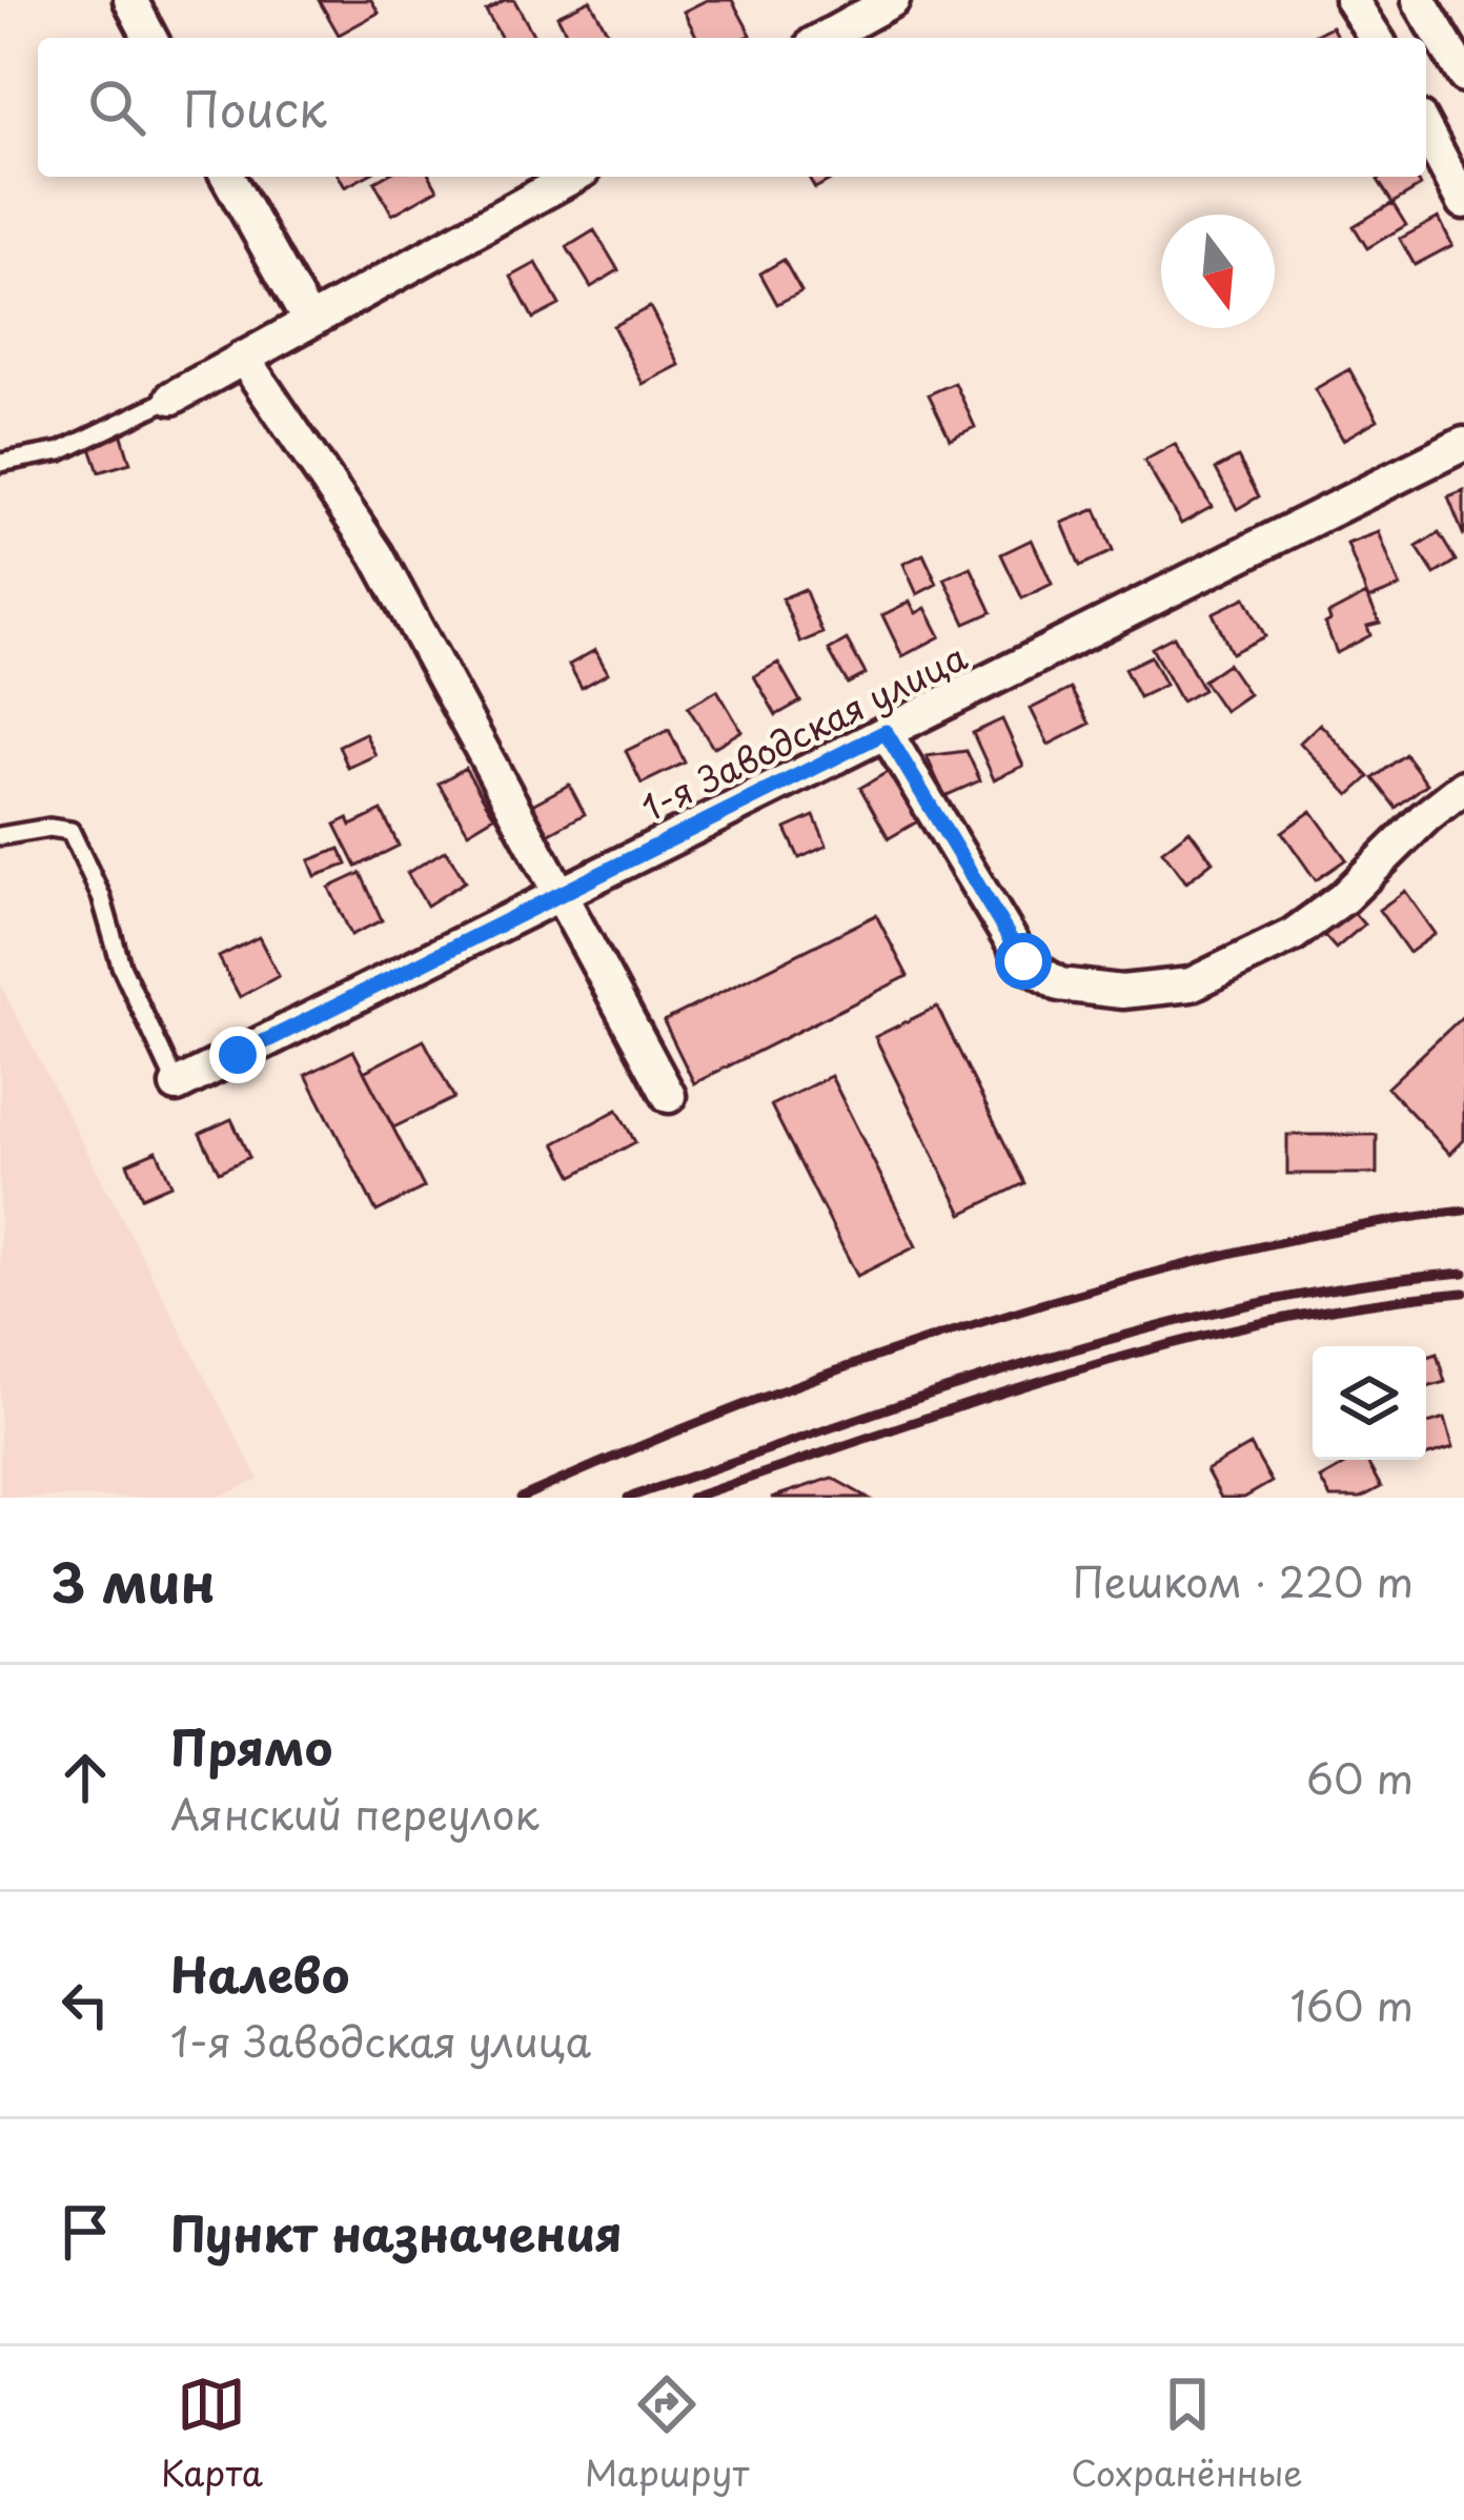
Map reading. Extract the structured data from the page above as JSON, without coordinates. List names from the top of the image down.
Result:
{
  "streets": {
    "street": ["1-я Заводская улица"]
  },
  "north": "bottom",
  "page": {
    "search": "Поиск",
    "heading": ["3 мин", "Пешком · 220 m"],
    "list": [
      ["Прямо", "Аянский переулок", "60 m"],
      ["Налево", "1-я Заводская улица", "160 m"],
      "Пункт назначения"
    ],
    "nav": ["Карта", "Маршрут", "Сохранённые"]
  }
}
